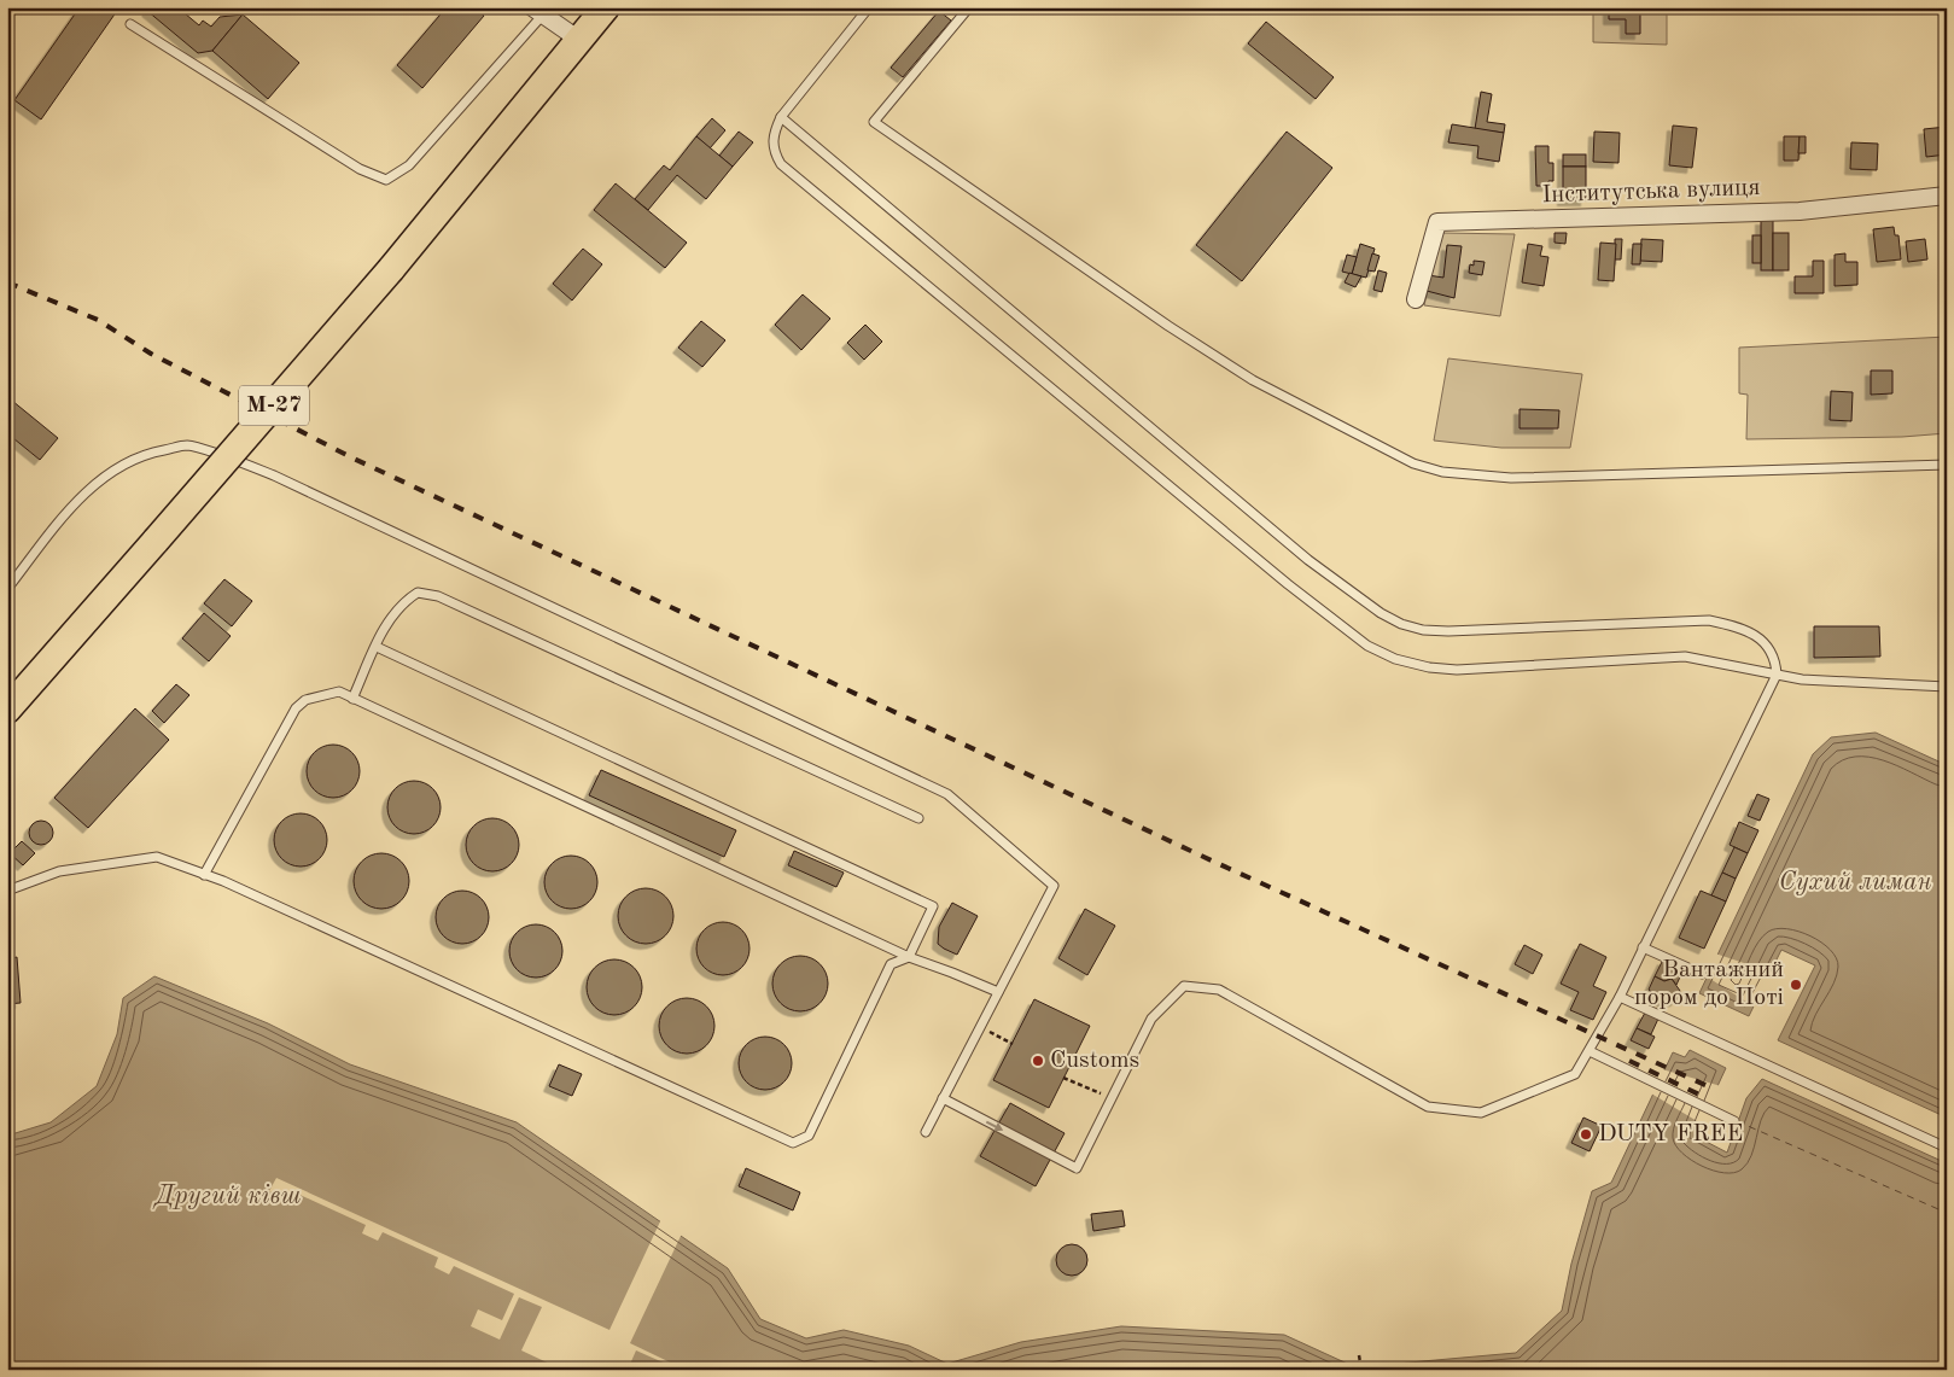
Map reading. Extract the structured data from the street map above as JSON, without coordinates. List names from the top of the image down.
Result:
{
  "streets": {
    "main road": ["М-27"],
    "street": ["Інститутська вулиця"]
  },
  "water": ["Сухий лиман", "Другий ківш"],
  "places": ["Вантажний пором до Поті", "Customs", "DUTY FREE"]
}
